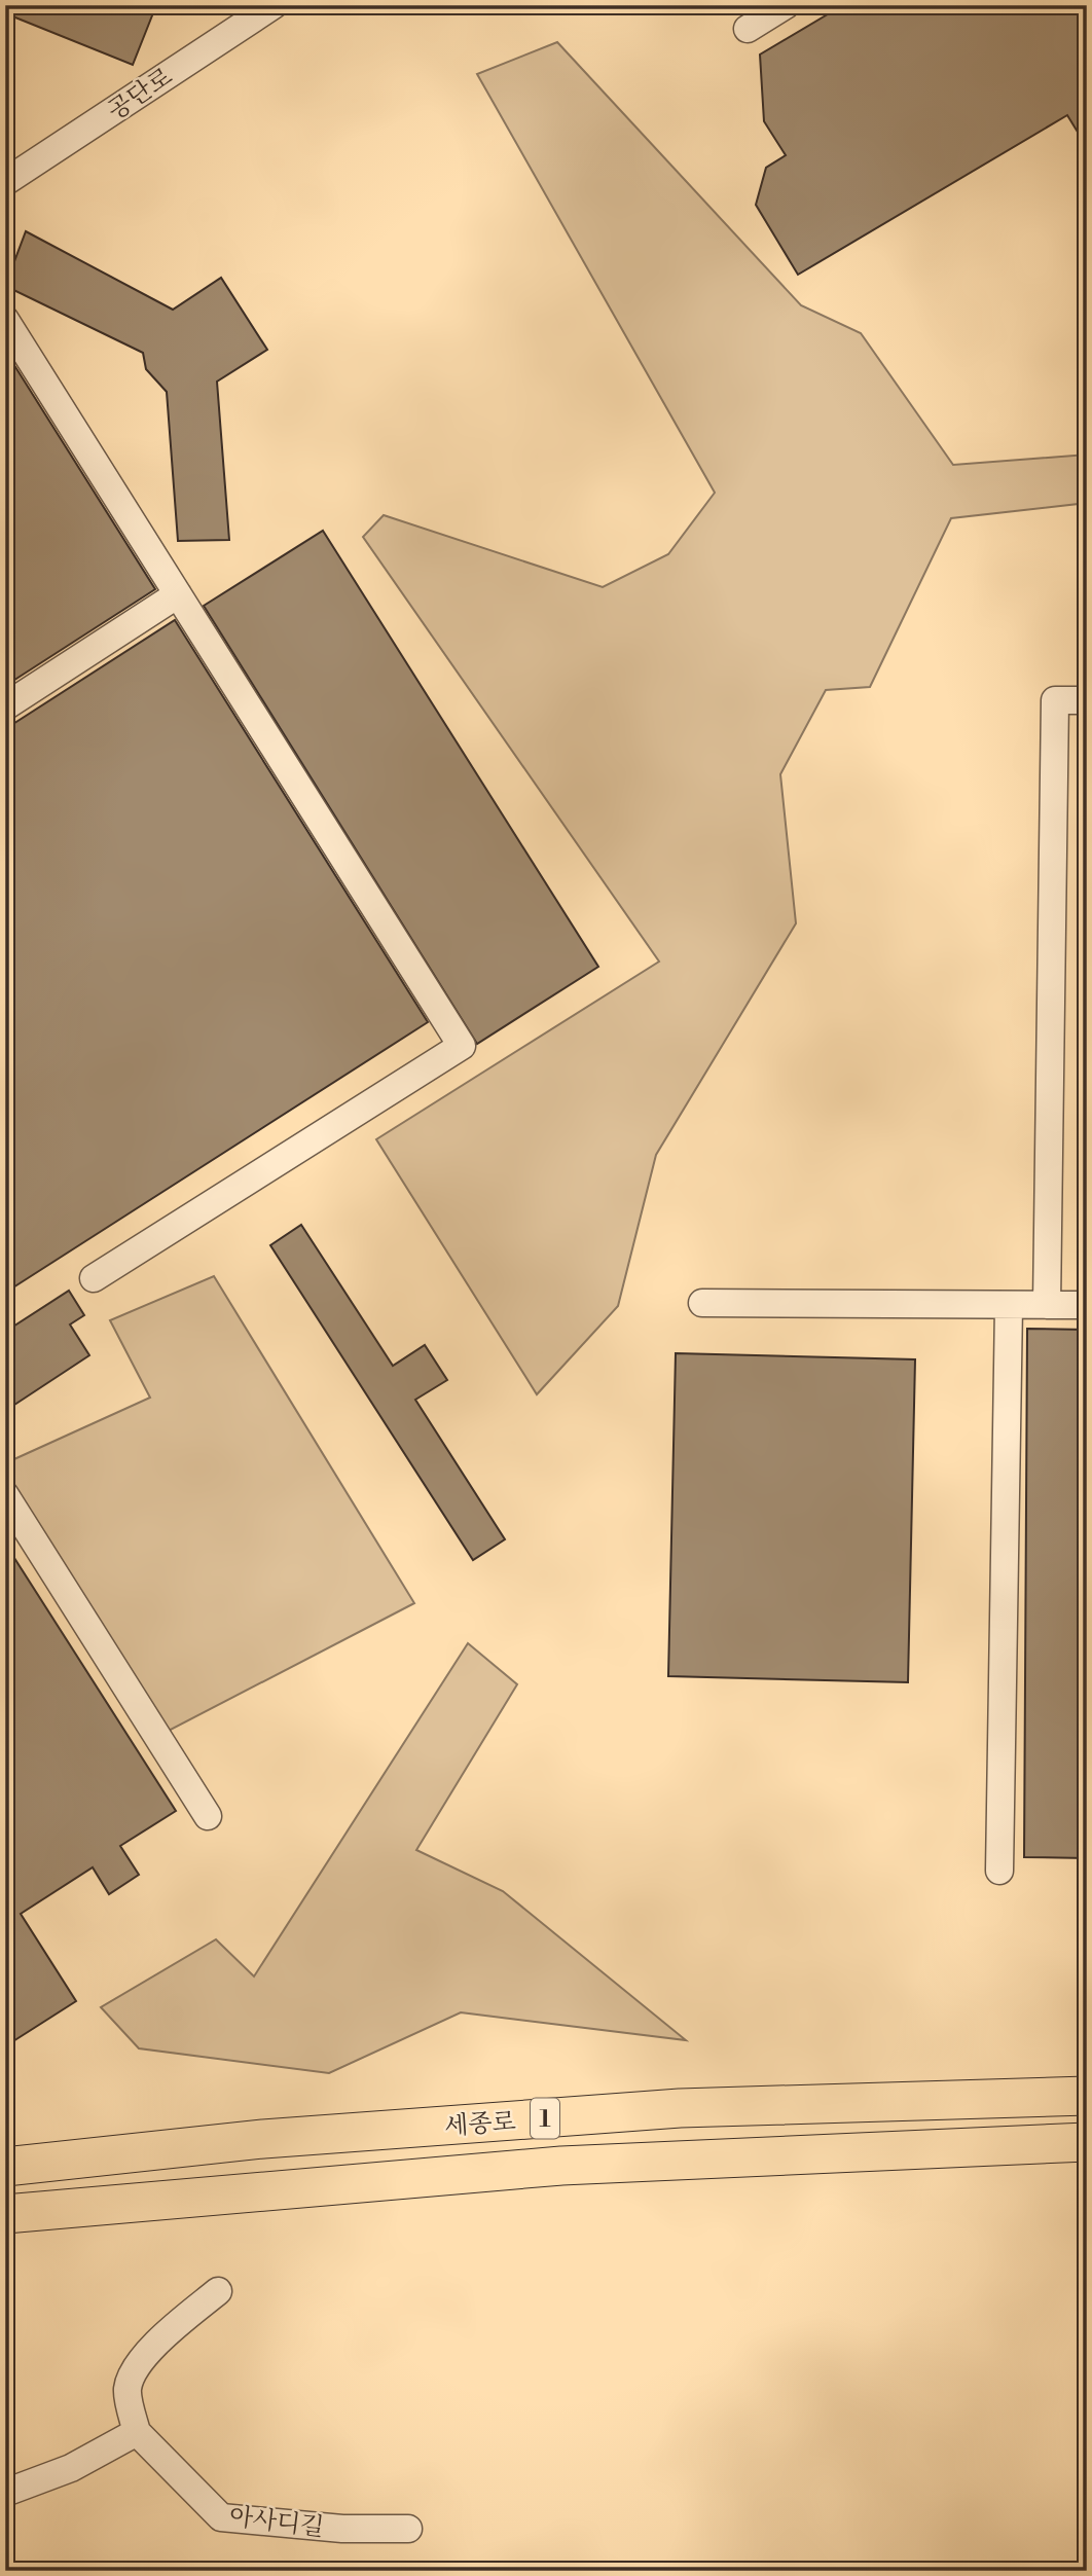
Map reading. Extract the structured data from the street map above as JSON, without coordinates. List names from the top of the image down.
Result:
{
  "streets": {
    "highway": ["1", "세종로"],
    "street": ["공단로", "아사디길"]
  }
}
